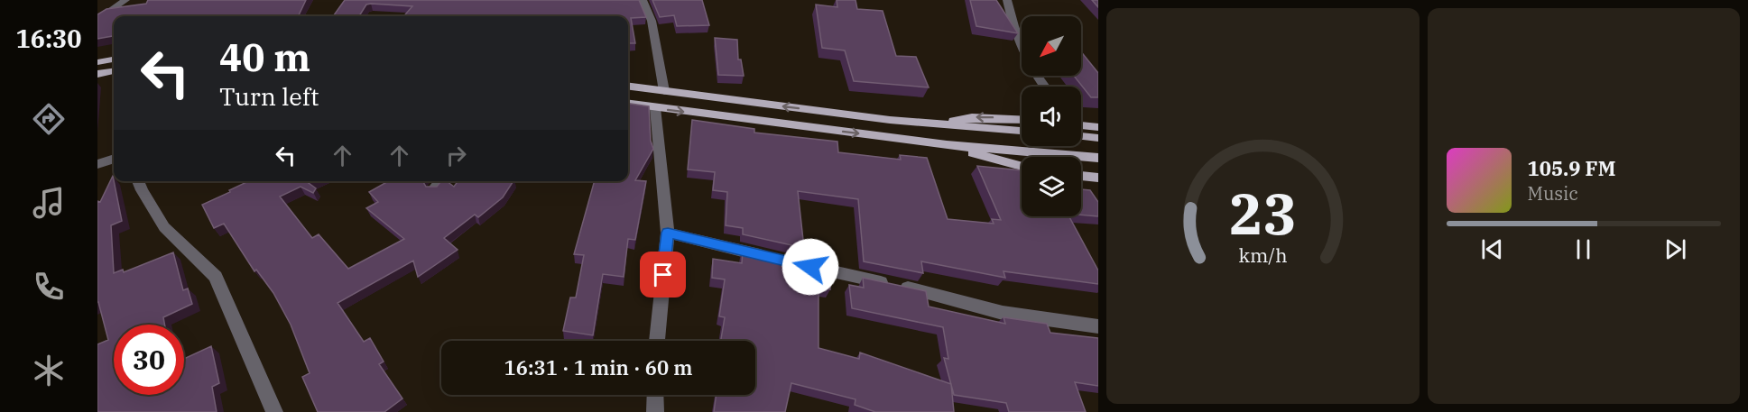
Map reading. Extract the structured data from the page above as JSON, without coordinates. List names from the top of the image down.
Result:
{
  "north": "bottom left",
  "page": {
    "tabs": "16:30",
    "turn": ["40 m", "Turn left"],
    "song": ["105.9 FM", "Music"],
    "limit": "30",
    "trip": "16:31 · 1 min · 60 m",
    "gauge": ["23", "km/h"]
  }
}
